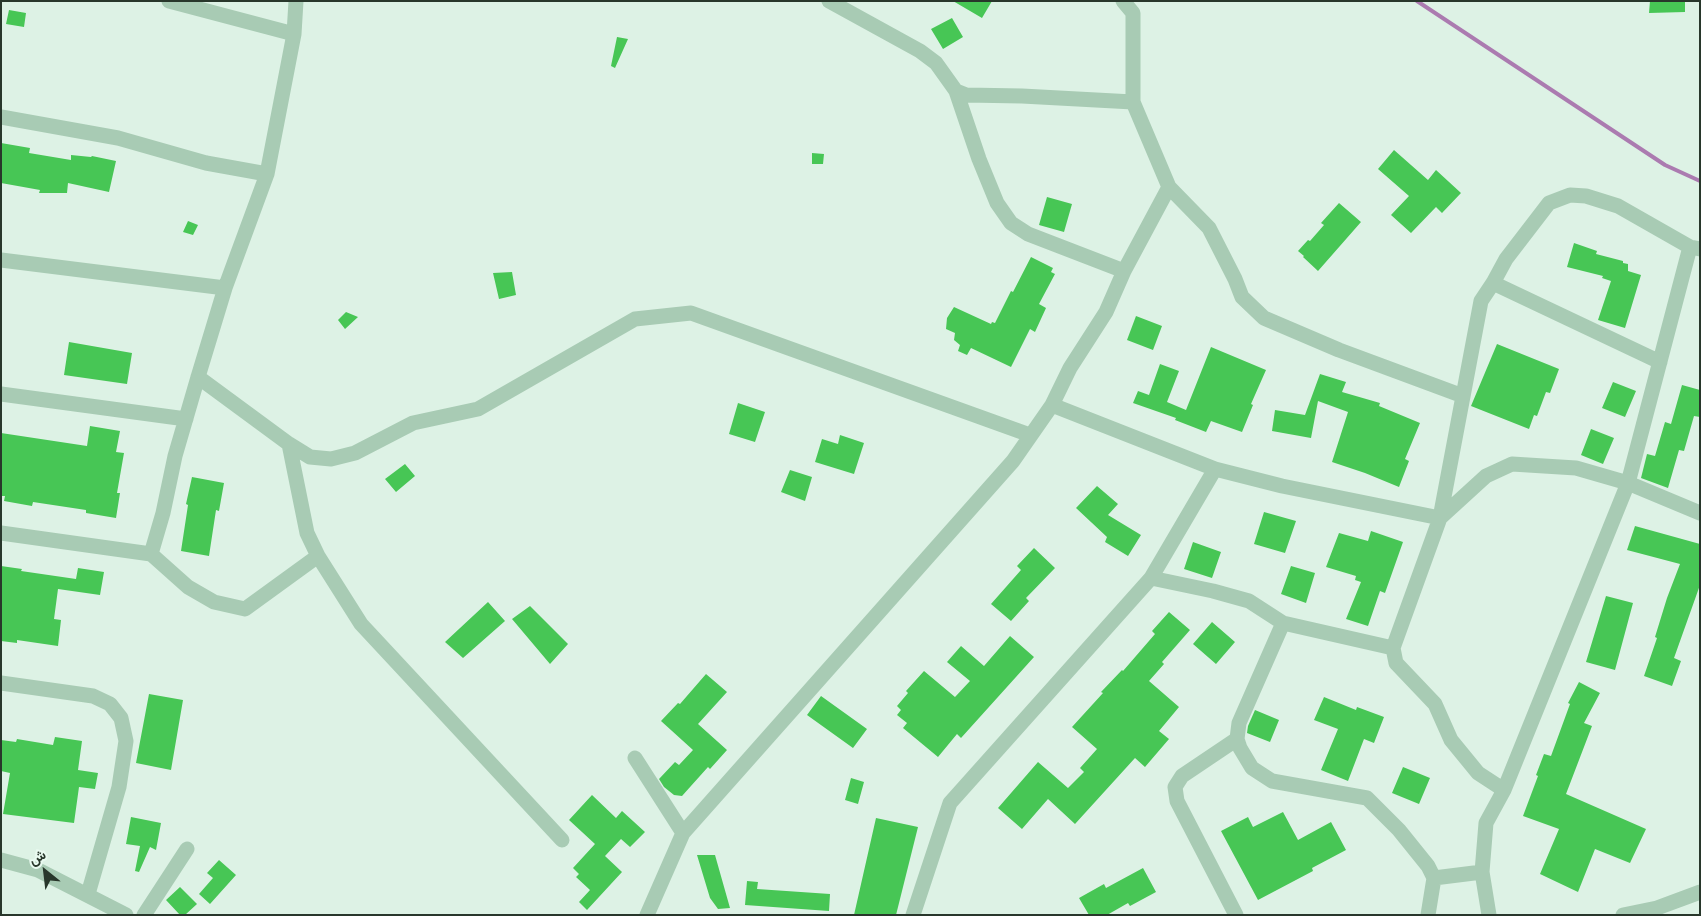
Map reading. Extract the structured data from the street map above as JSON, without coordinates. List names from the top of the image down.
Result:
{
  "north": "top left"
}
